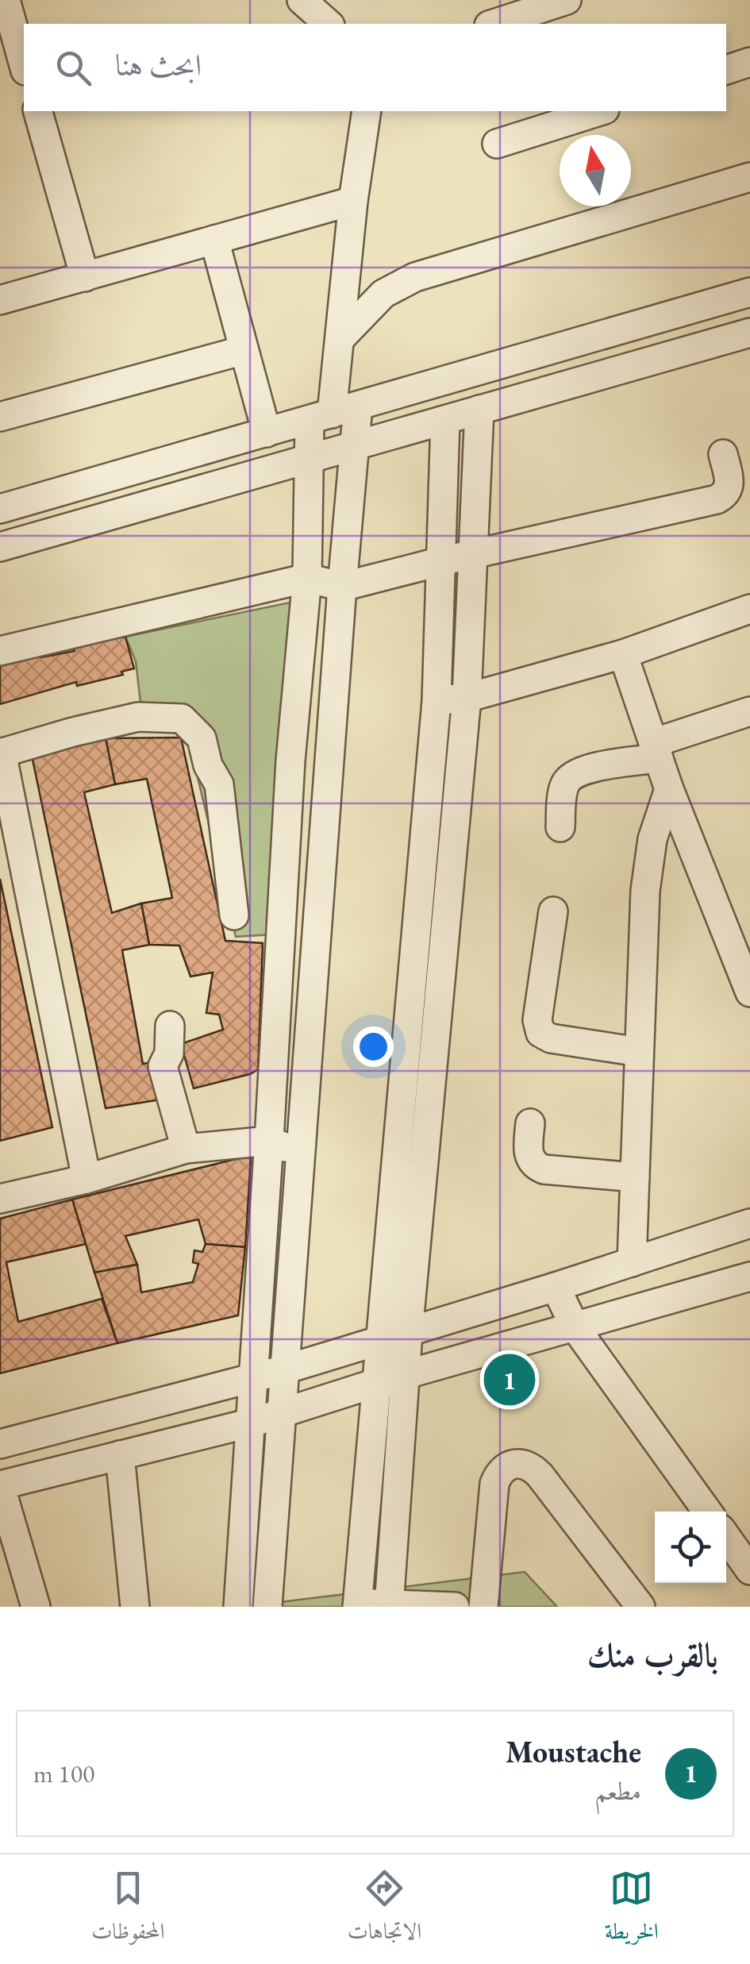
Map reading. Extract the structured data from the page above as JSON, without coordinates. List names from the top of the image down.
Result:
{
  "north": "top",
  "page": {
    "search": "ابحث هنا",
    "pins": "1",
    "heading": "بالقرب منك",
    "list": [
      {
        "mark": "1",
        "name": "Moustache",
        "note": "مطعم",
        "value": "100 m"
      }
    ],
    "nav": ["الخريطة", "الاتجاهات", "المحفوظات"]
  }
}
